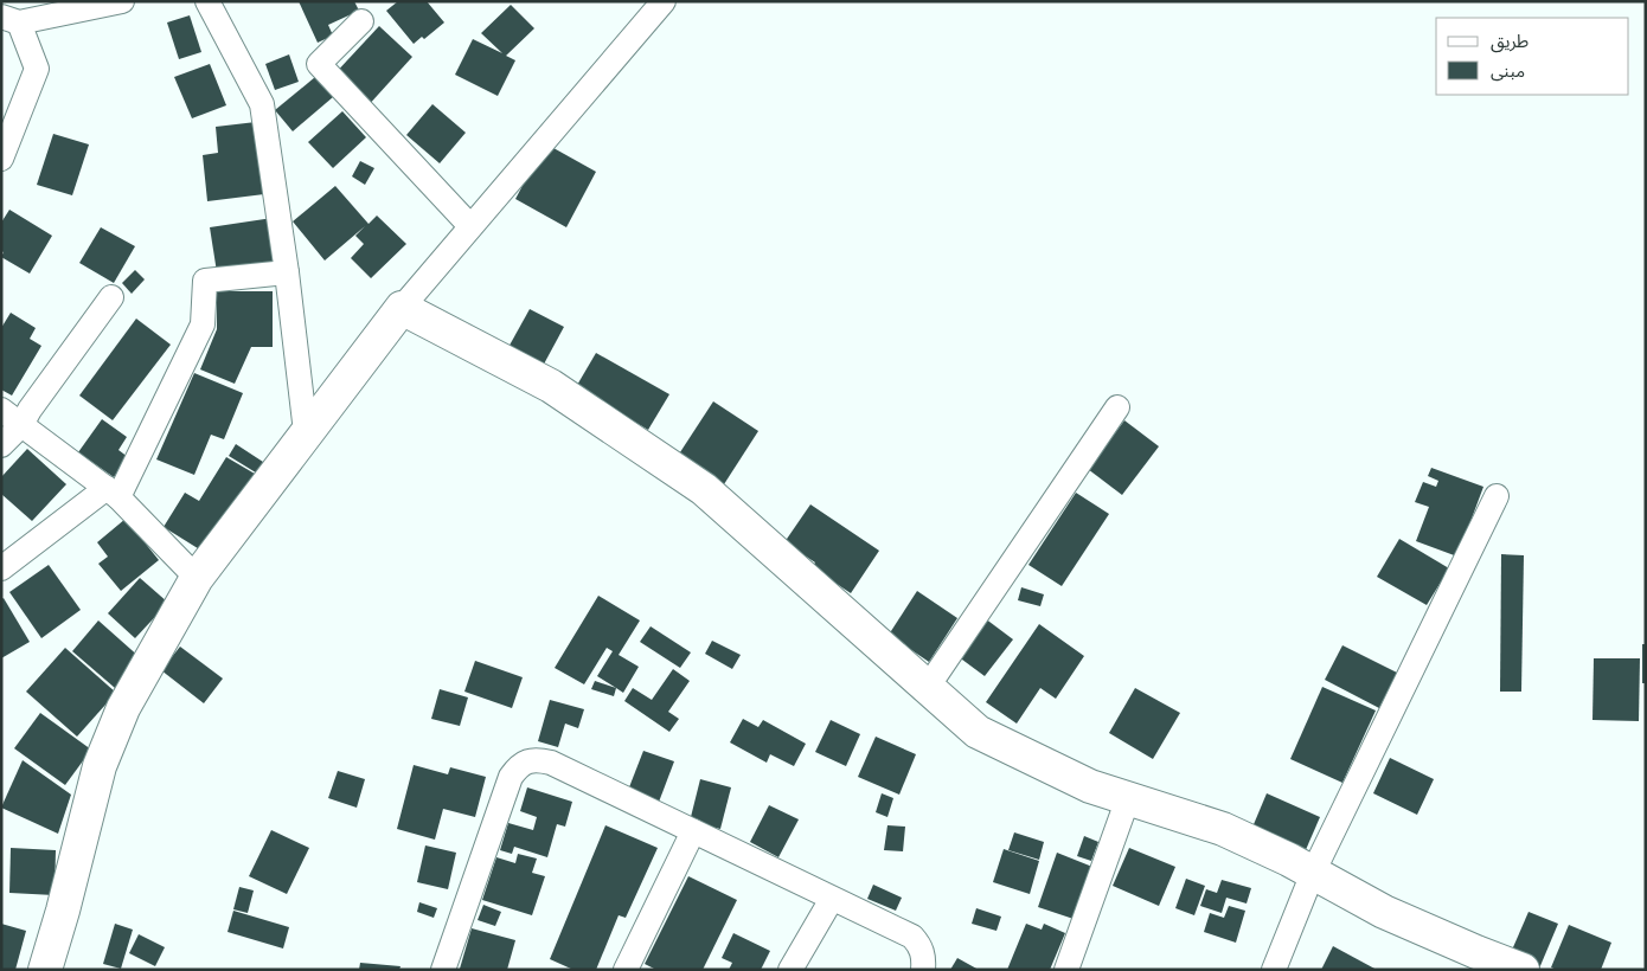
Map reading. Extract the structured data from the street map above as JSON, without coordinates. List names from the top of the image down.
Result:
{
  "legend": ["طريق", "مبنى"]
}
